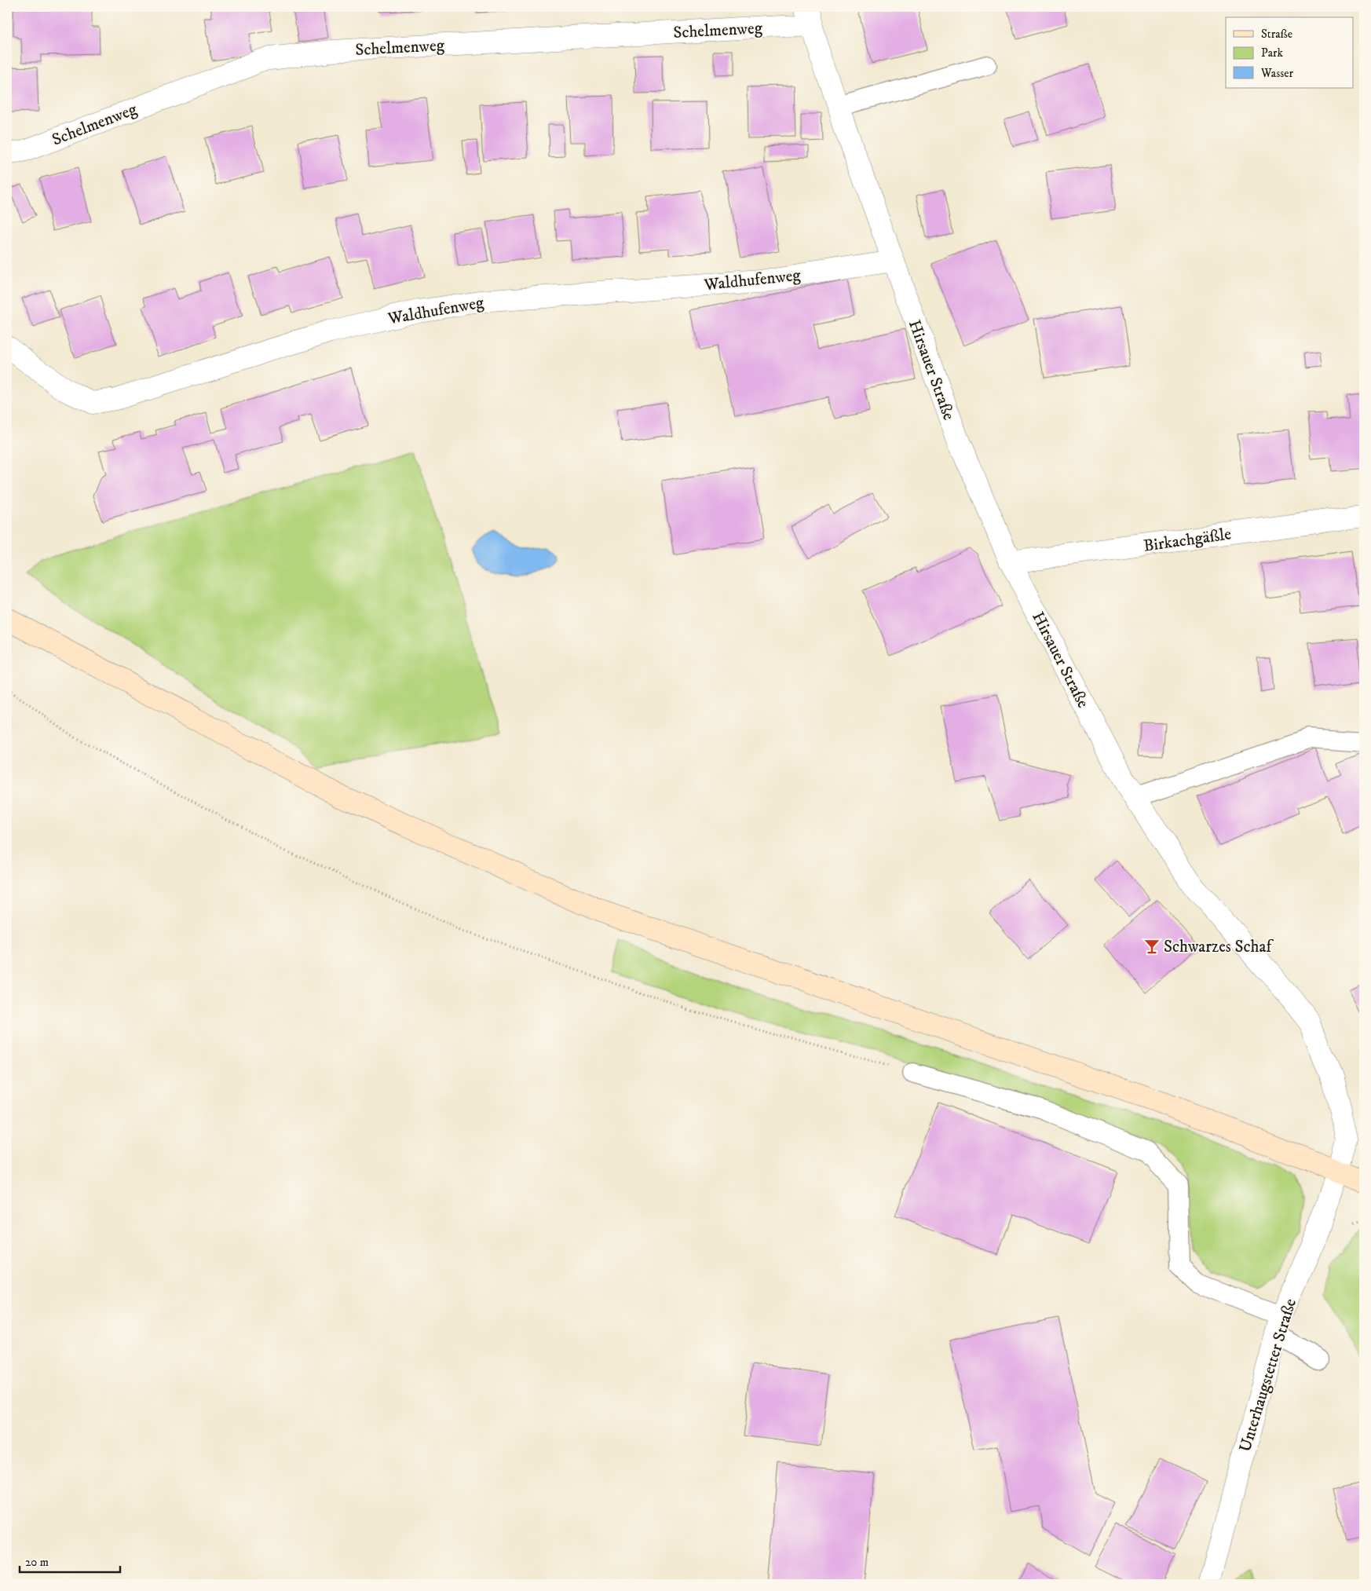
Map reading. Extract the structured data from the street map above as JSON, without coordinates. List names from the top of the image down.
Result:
{
  "streets": {
    "street": [
      "Schelmenweg",
      "Waldhufenweg",
      "Hirsauer Straße",
      "Birkachgäßle",
      "Unterhaugstetter Straße"
    ]
  },
  "crossings": [
    ["Schelmenweg", "Hirsauer Straße"],
    ["Waldhufenweg", "Hirsauer Straße"],
    ["Hirsauer Straße", "Birkachgäßle"],
    ["Hirsauer Straße", "Unterhaugstetter Straße"]
  ],
  "places": {
    "bar": ["Schwarzes Schaf"]
  },
  "legend": ["Straße", "Park", "Wasser"],
  "scale_bar": "20 m"
}
